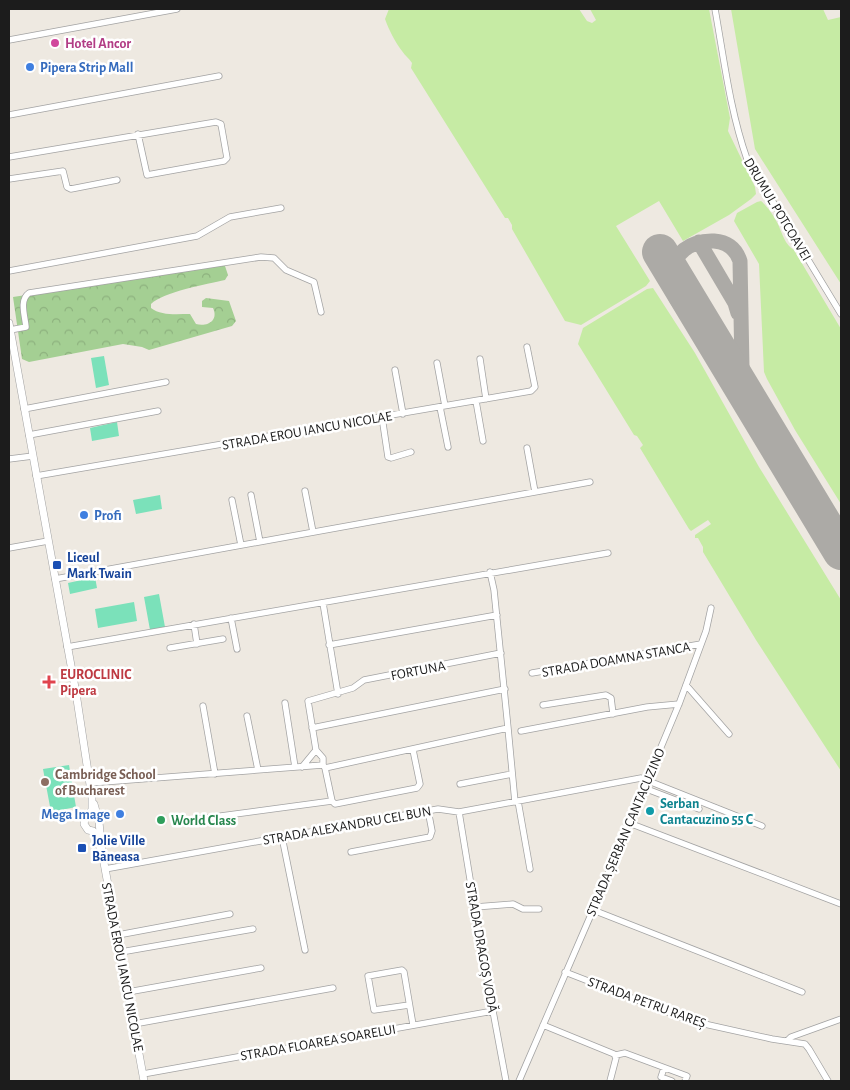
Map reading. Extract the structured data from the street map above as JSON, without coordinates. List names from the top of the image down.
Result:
{
  "streets": {
    "street": [
      "DRUMUL POTCOAVEI",
      "STRADA EROU IANCU NICOLAE",
      "STRADA DOAMNA STANCA",
      "FORTUNA",
      "STRADA ALEXANDRU CEL BUN",
      "STRADA ȘERBAN CANTACUZINO",
      "STRADA DRAGOȘ VODĂ",
      "STRADA PETRU RAREȘ",
      "STRADA FLOAREA SOARELUI"
    ]
  },
  "crossings": [
    ["STRADA EROU IANCU NICOLAE", "STRADA ALEXANDRU CEL BUN"],
    ["STRADA EROU IANCU NICOLAE", "STRADA FLOAREA SOARELUI"],
    ["STRADA DOAMNA STANCA", "STRADA ȘERBAN CANTACUZINO"],
    ["STRADA ALEXANDRU CEL BUN", "STRADA ȘERBAN CANTACUZINO"],
    ["STRADA ALEXANDRU CEL BUN", "STRADA DRAGOȘ VODĂ"],
    ["STRADA ȘERBAN CANTACUZINO", "STRADA PETRU RAREȘ"],
    ["STRADA DRAGOȘ VODĂ", "STRADA FLOAREA SOARELUI"]
  ],
  "places": {
    "other": [
      "Hotel Ancor",
      "Pipera Strip Mall",
      "Profi",
      "Cambridge School of Bucharest",
      "Serban Cantacuzino 55 C",
      "Mega Image",
      "World Class"
    ],
    "transit": ["Liceul Mark Twain", "Jolie Ville Băneasa"],
    "health": ["EUROCLINIC Pipera"]
  }
}
